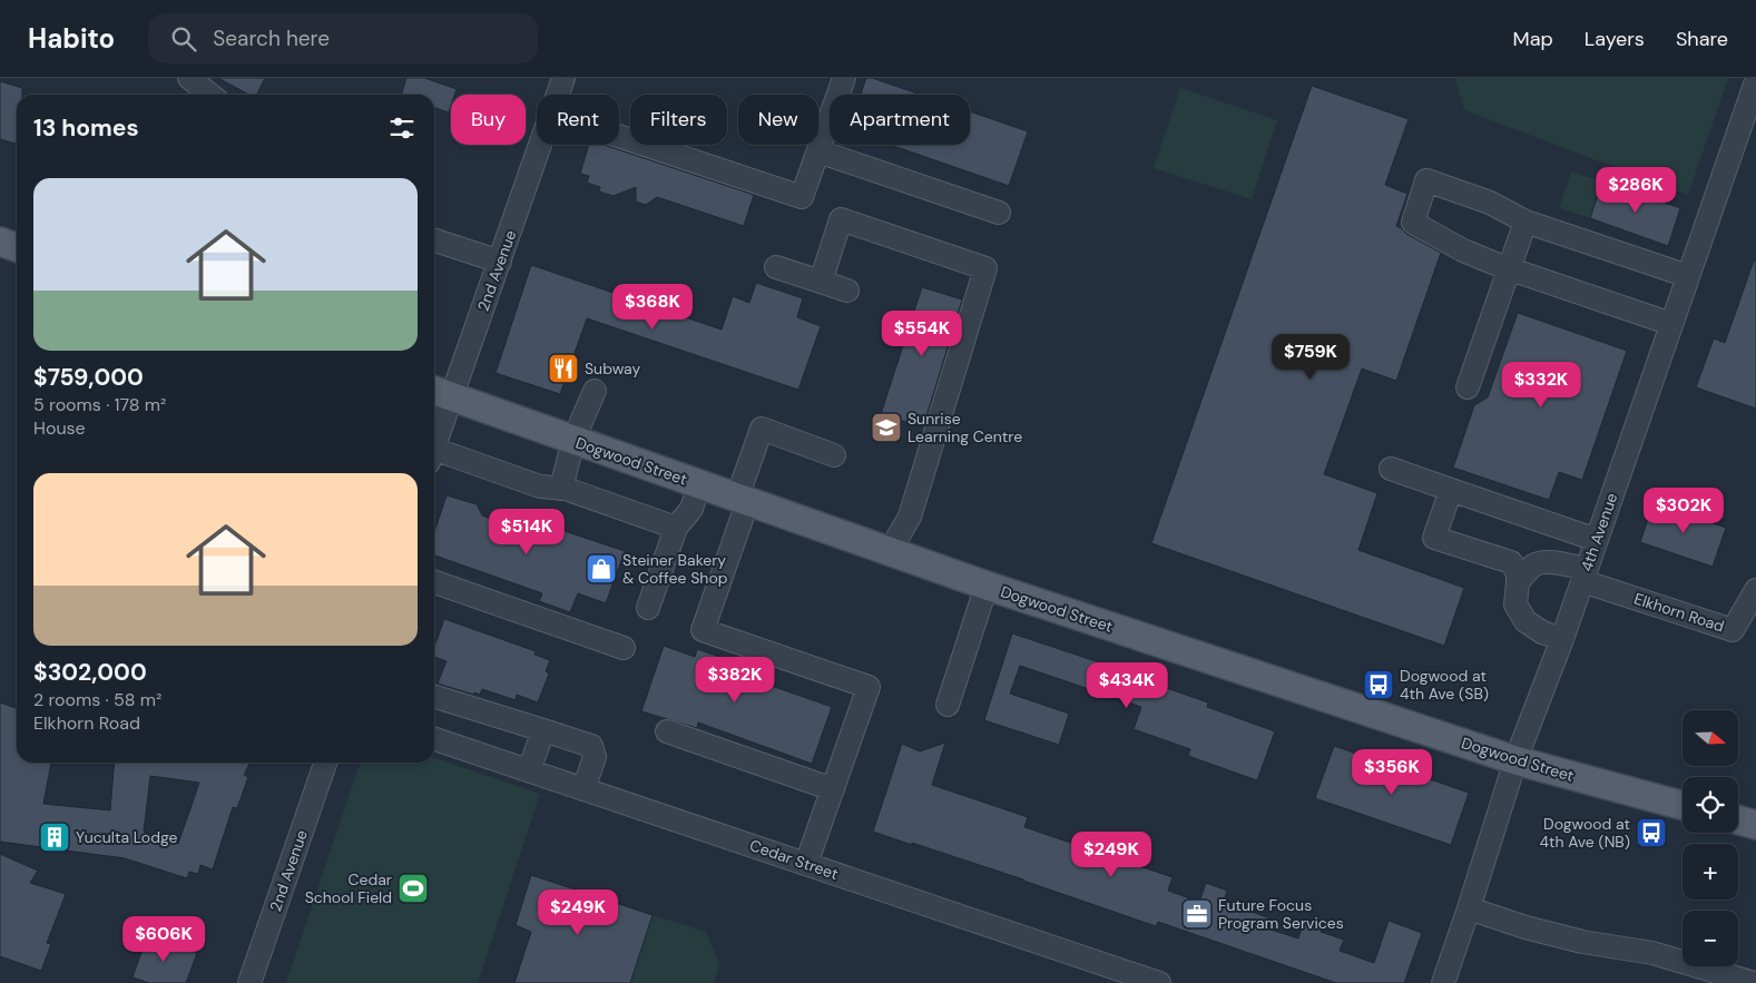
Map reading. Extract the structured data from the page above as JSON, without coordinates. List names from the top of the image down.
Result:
{
  "streets": {
    "main road": ["Dogwood Street"],
    "street": [
      "2nd Avenue",
      "4th Avenue",
      "Elkhorn Road",
      "Cedar Street"
    ]
  },
  "crossings": [
    ["2nd Avenue", "Dogwood Street"],
    ["Dogwood Street", "4th Avenue"],
    ["4th Avenue", "Elkhorn Road"]
  ],
  "places": {
    "restaurant": ["Subway"],
    "school or university": ["Sunrise Learning Centre"],
    "shop": ["Steiner Bakery & Coffee Shop"],
    "bus stop": ["Dogwood at 4th Ave (SB)", "Dogwood at 4th Ave (NB)"],
    "building": ["Yuculta Lodge"],
    "sports": ["Cedar School Field"],
    "office": ["Future Focus Program Services"]
  },
  "north": "right",
  "page": {
    "header": "Habito",
    "search": "Search here",
    "nav": ["Map", "Layers", "Share"],
    "chip": [
      "Buy",
      "Rent",
      "Filters",
      "New",
      "Apartment"
    ],
    "heading": "13 homes",
    "list": [
      {
        "name": "$759,000",
        "note": "5 rooms · 178 m² · House"
      },
      {
        "name": "$302,000",
        "note": "2 rooms · 58 m² · Elkhorn Road"
      }
    ],
    "price": [
      "$286K",
      "$368K",
      "$554K",
      "$759K",
      "$332K",
      "$302K",
      "$514K",
      "$382K",
      "$434K",
      "$356K",
      "$249K",
      "$249K",
      "$606K"
    ],
    "map_buttons": ["+", "−"]
  }
}
